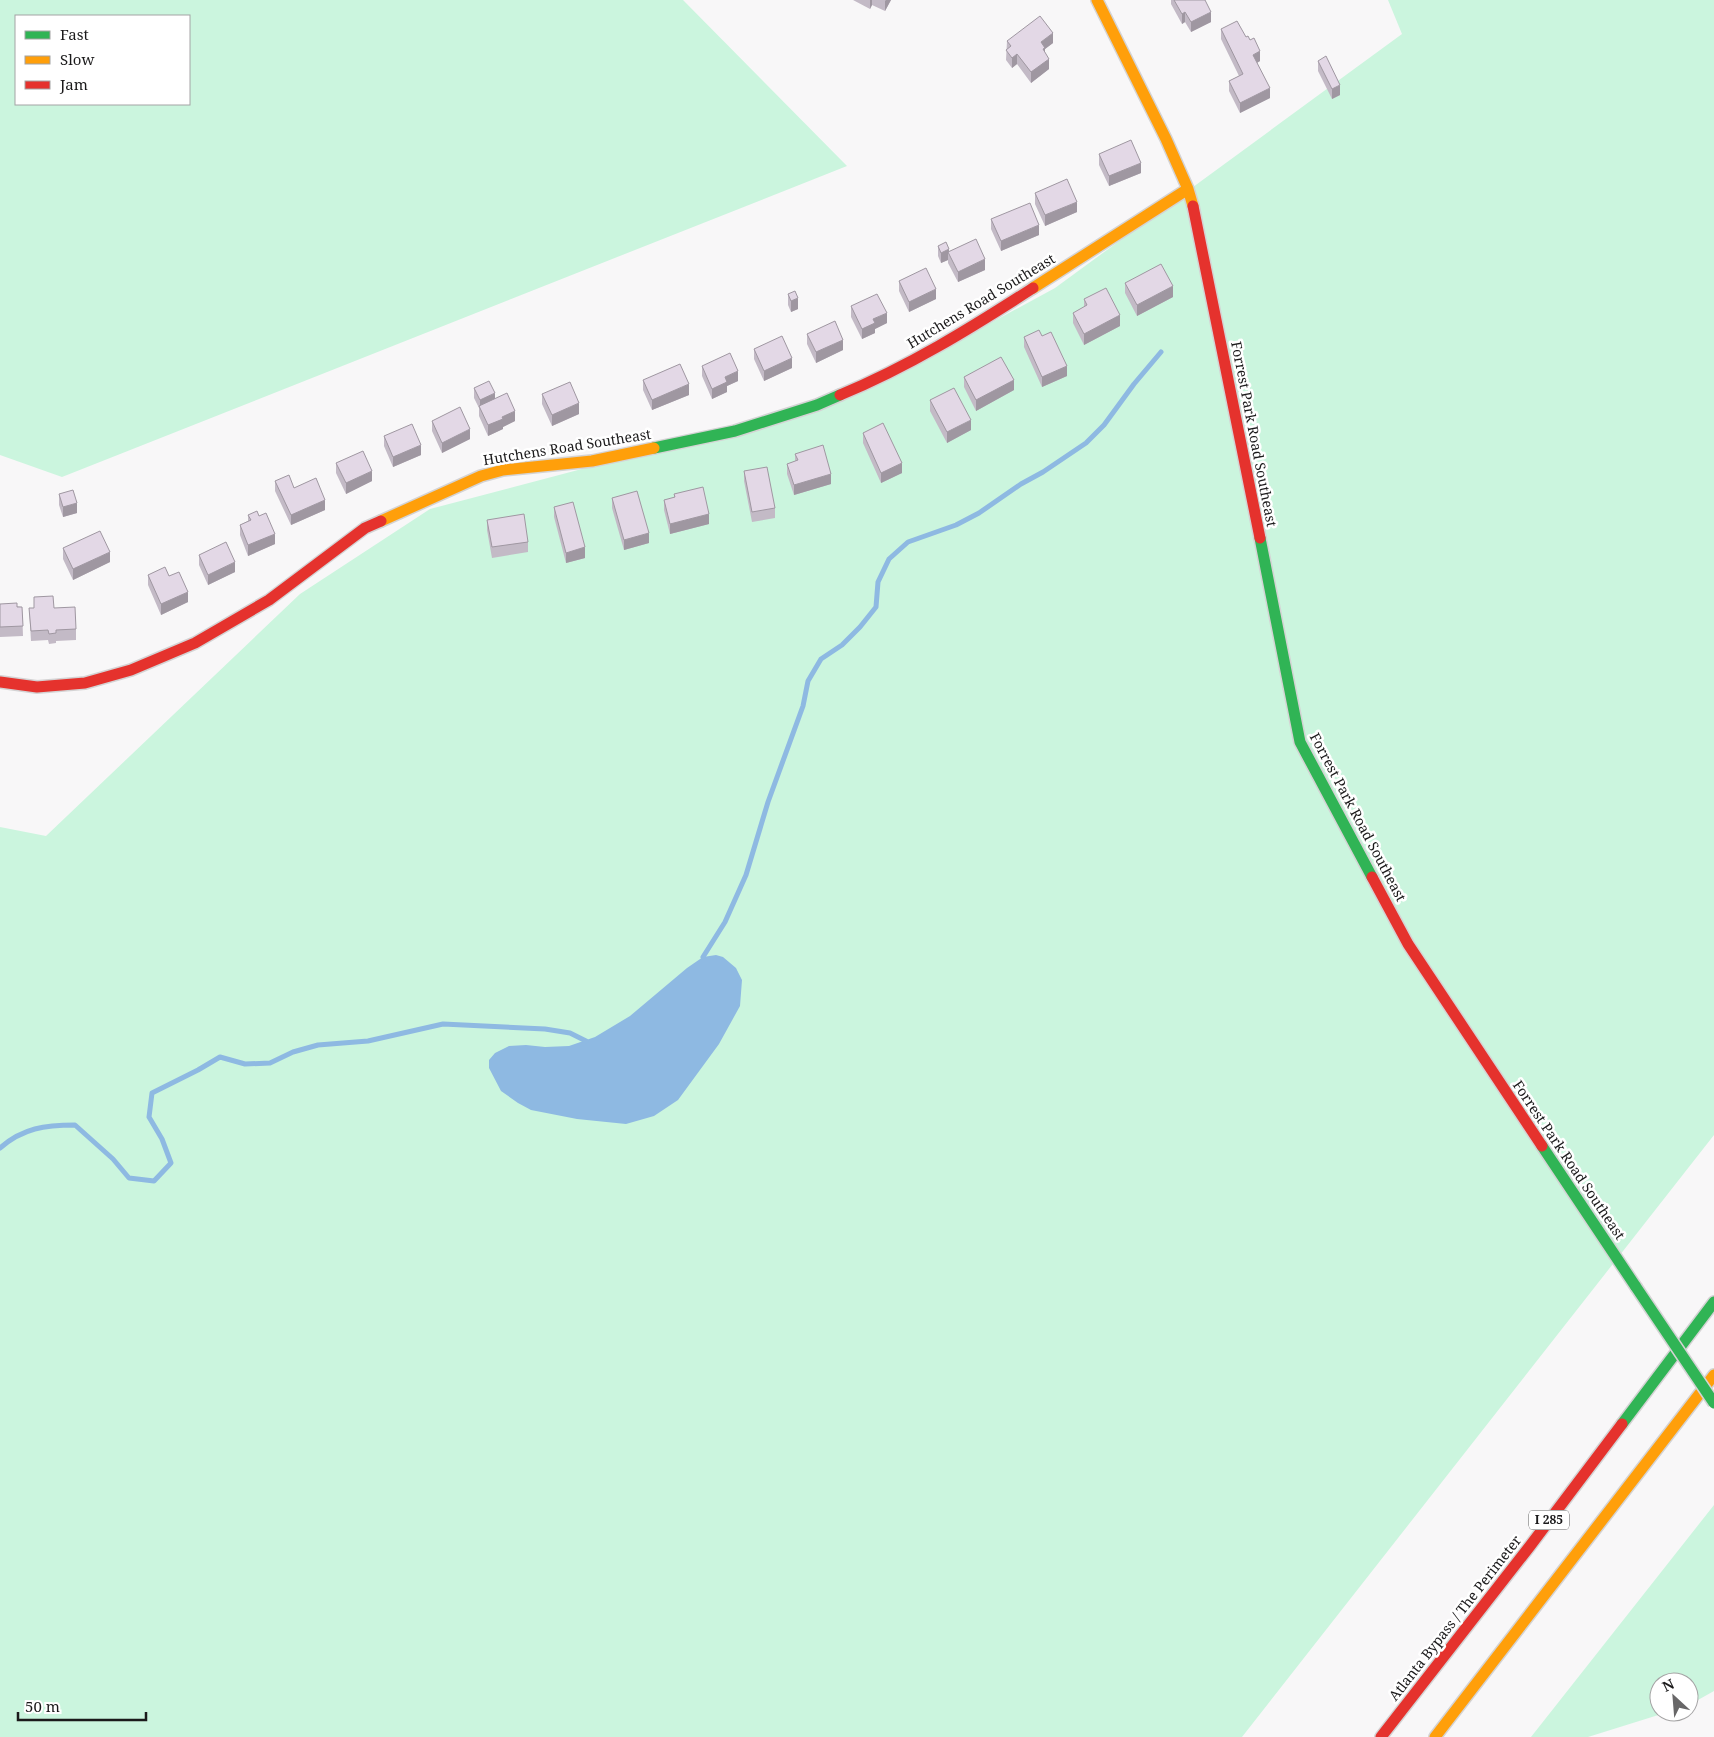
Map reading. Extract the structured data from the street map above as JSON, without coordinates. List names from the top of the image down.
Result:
{
  "streets": {
    "main road": [
      "Hutchens Road Southeast",
      "Forrest Park Road Southeast",
      "I 285",
      "Atlanta Bypass / The Perimeter"
    ]
  },
  "crossings": [
    ["Hutchens Road Southeast", "Forrest Park Road Southeast"]
  ],
  "legend": ["Fast", "Slow", "Jam"],
  "scale_bar": "50 m",
  "north": "top left"
}
